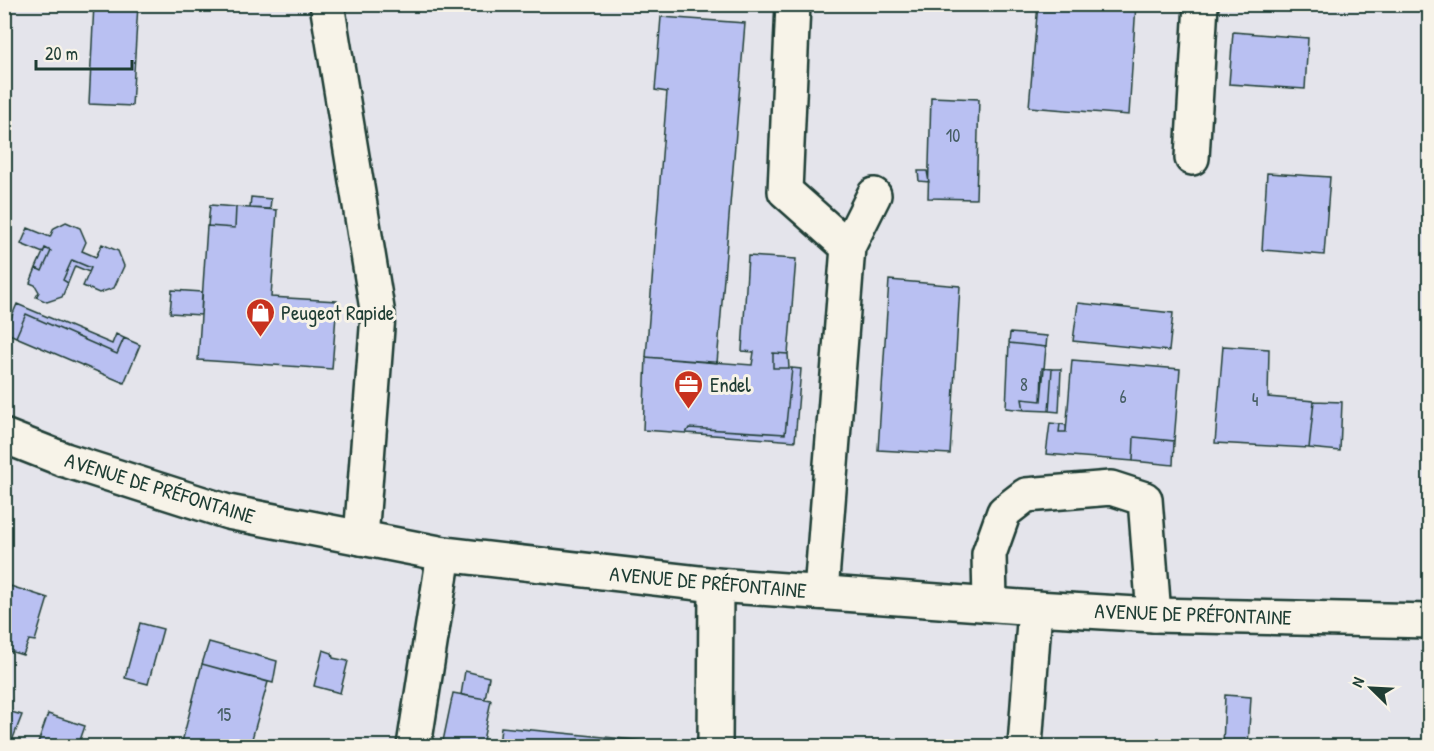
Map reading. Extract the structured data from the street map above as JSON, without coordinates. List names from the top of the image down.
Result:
{
  "streets": {
    "main road": ["AVENUE DE PRÉFONTAINE"]
  },
  "places": {
    "shop": ["Peugeot Rapide"],
    "office": ["Endel"]
  },
  "house_numbers": [
    "10",
    "8",
    "6",
    "4",
    "15"
  ],
  "scale_bar": "20 m",
  "north": "top left"
}
